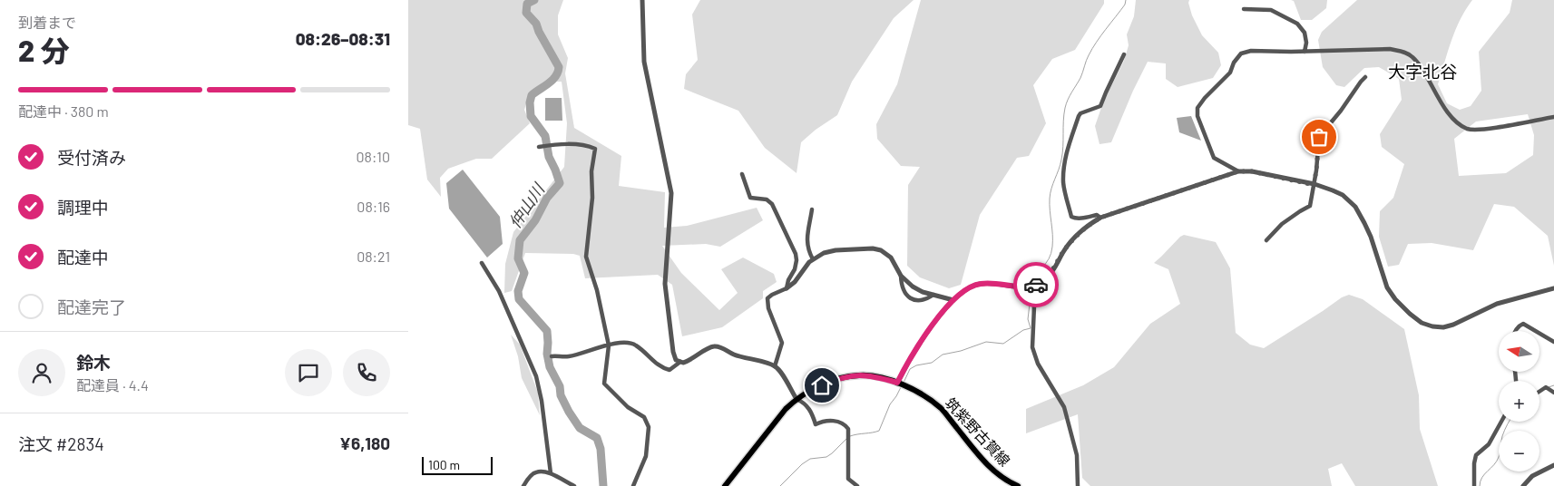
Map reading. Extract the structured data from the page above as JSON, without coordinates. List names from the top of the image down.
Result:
{
  "streets": {
    "main road": ["筑紫野古賀線"]
  },
  "districts": ["大字北谷"],
  "water": ["仲山川"],
  "scale_bar": "100 m",
  "north": "left",
  "page": {
    "heading": ["2 分", "到着まで", "08:26–08:31"],
    "panel": [
      "鈴木",
      "配達員 · 4.4",
      "注文 #2834",
      "¥6,180"
    ],
    "bar": "配達中 · 380 m",
    "list": [
      ["受付済み", "08:10"],
      ["調理中", "08:16"],
      ["配達中", "08:21"],
      "配達完了"
    ],
    "map_buttons": ["+", "−"],
    "scale": "100 m"
  }
}
